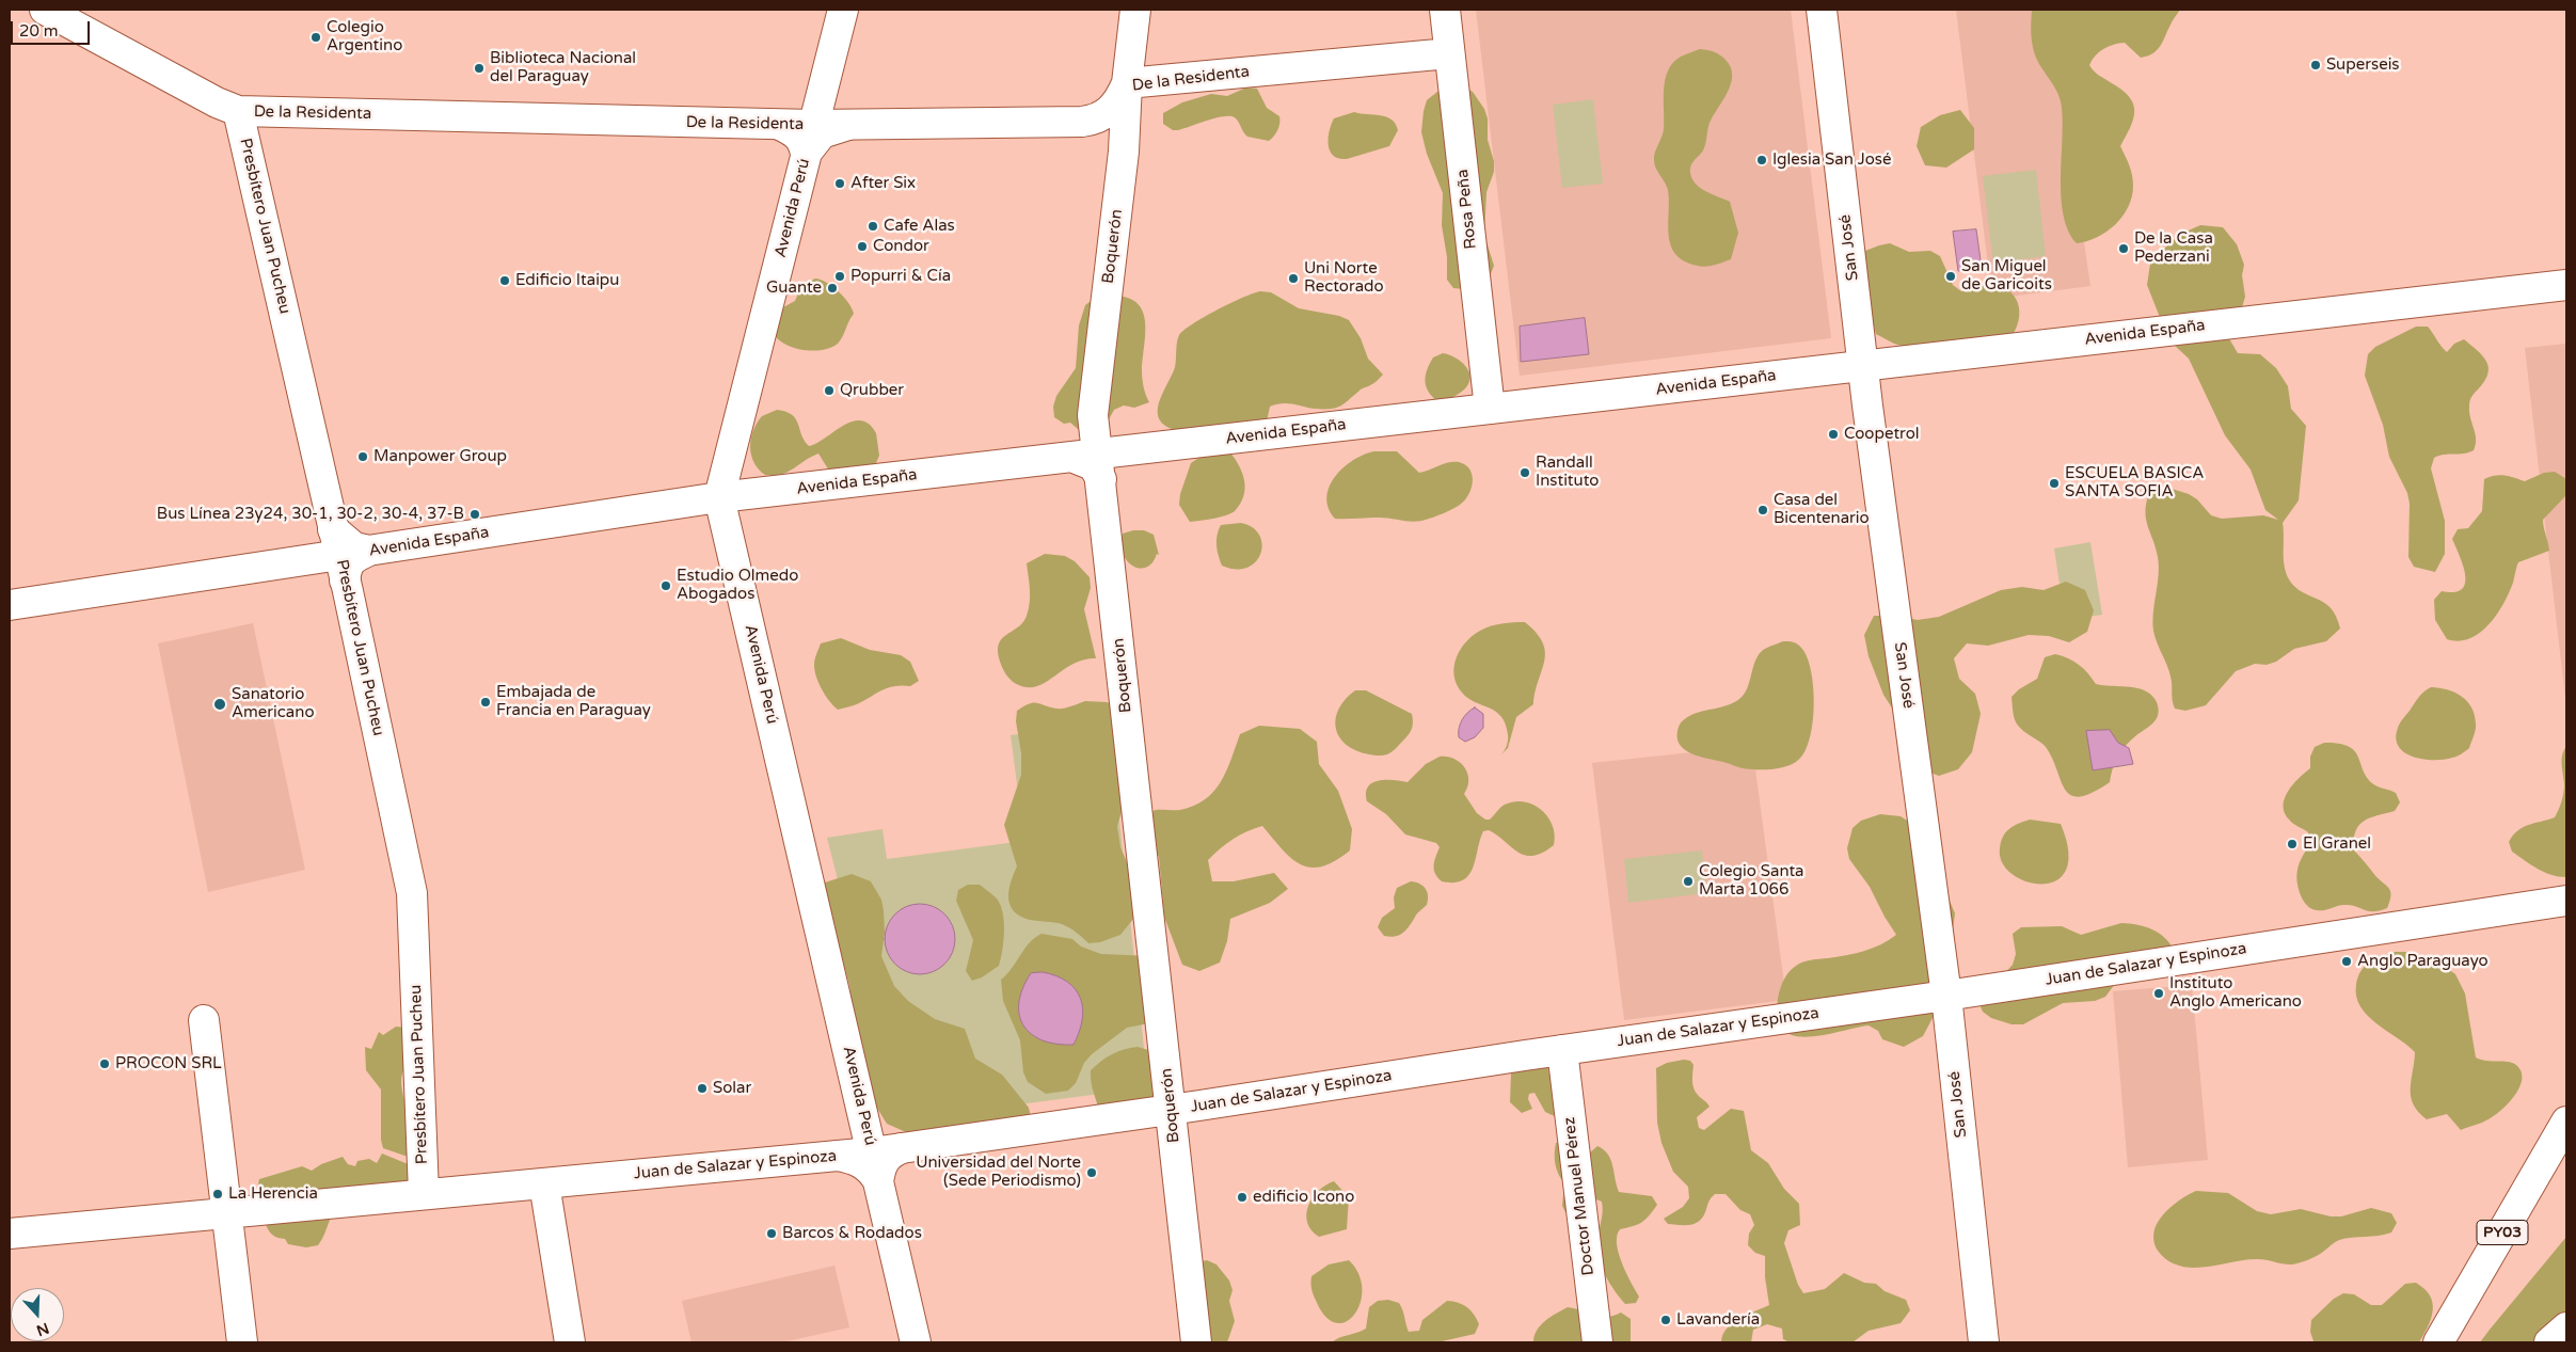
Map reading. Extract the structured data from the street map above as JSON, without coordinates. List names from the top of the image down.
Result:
{
  "streets": {
    "main road": [
      "De la Residenta",
      "Avenida Perú",
      "Rosa Peña",
      "Presbítero Juan Pucheu",
      "Boquerón",
      "San José",
      "Avenida España",
      "Juan de Salazar y Espinoza",
      "Doctor Manuel Pérez",
      "PY03"
    ]
  },
  "crossings": [
    ["De la Residenta", "Avenida Perú"],
    ["De la Residenta", "Rosa Peña"],
    ["De la Residenta", "Presbítero Juan Pucheu"],
    ["De la Residenta", "Boquerón"],
    ["Avenida Perú", "Avenida España"],
    ["Avenida Perú", "Juan de Salazar y Espinoza"],
    ["Rosa Peña", "Avenida España"],
    ["Presbítero Juan Pucheu", "Avenida España"],
    ["Presbítero Juan Pucheu", "Juan de Salazar y Espinoza"],
    ["Boquerón", "Avenida España"],
    ["Boquerón", "Juan de Salazar y Espinoza"],
    ["San José", "Avenida España"],
    ["San José", "Juan de Salazar y Espinoza"],
    ["Juan de Salazar y Espinoza", "Doctor Manuel Pérez"]
  ],
  "places": [
    "Colegio Argentino",
    "Superseis",
    "Biblioteca Nacional del Paraguay",
    "Iglesia San José",
    "After Six",
    "Cafe Alas",
    "Condor",
    "De la Casa Pederzani",
    "Popurri & Cía",
    "San Miguel de Garicoits",
    "Uni Norte Rectorado",
    "Edificio Itaipu",
    "Guante",
    "Qrubber",
    "Coopetrol",
    "Manpower Group",
    "Randall Instituto",
    "ESCUELA BASICA SANTA SOFIA",
    "Casa del Bicentenario",
    "Bus Línea 23y24, 30-1, 30-2, 30-4, 37-B",
    "Estudio Olmedo Abogados",
    "Embajada de Francia en Paraguay",
    "Sanatorio Americano",
    "El Granel",
    "Colegio Santa Marta 1066",
    "Anglo Paraguayo",
    "Instituto Anglo Americano",
    "PROCON SRL",
    "Solar",
    "Universidad del Norte (Sede Periodismo)",
    "La Herencia",
    "edificio Icono",
    "Barcos & Rodados",
    "Lavandería"
  ],
  "scale_bar": "20 m",
  "north": "bottom"
}
